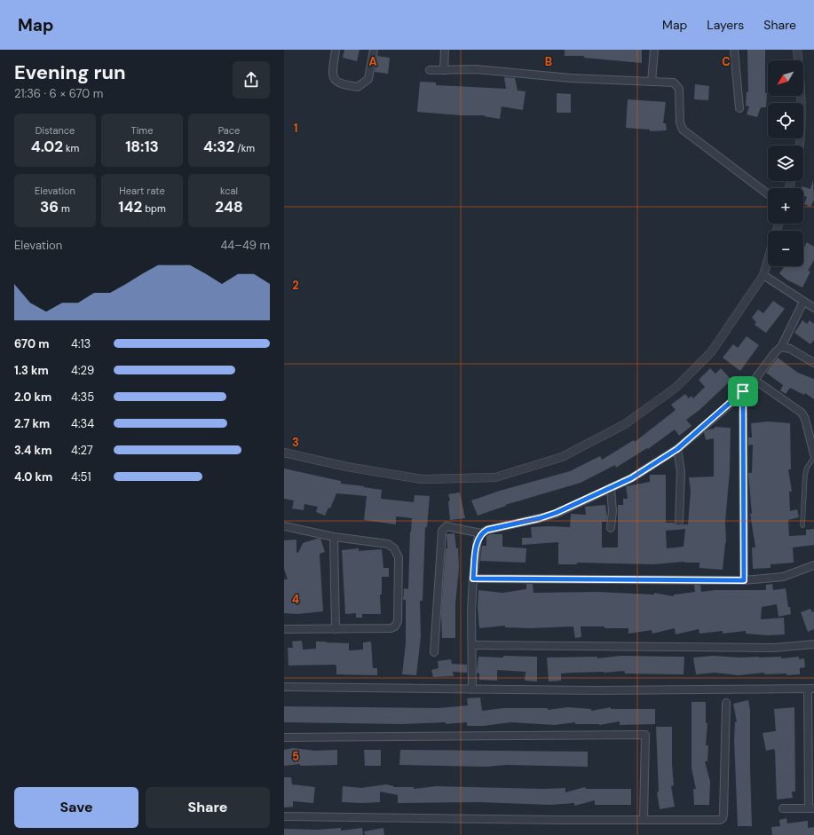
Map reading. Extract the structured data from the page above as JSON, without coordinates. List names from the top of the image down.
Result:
{
  "north": "bottom left",
  "page": {
    "header": "Map",
    "nav": ["Map", "Layers", "Share"],
    "heading": ["Evening run", "21:36 · 6 × 670 m"],
    "map_buttons": ["+", "−"],
    "stats": [
      ["Distance", "4.02 km"],
      ["Time", "18:13"],
      ["Pace", "4:32 /km"],
      ["Elevation", "36 m"],
      ["Heart rate", "142 bpm"],
      ["kcal", "248"]
    ],
    "chart": ["Elevation", "44–49 m"],
    "list": [
      {
        "name": "670 m",
        "note": "4:13"
      },
      {
        "name": "1.3 km",
        "note": "4:29"
      },
      {
        "name": "2.0 km",
        "note": "4:35"
      },
      {
        "name": "2.7 km",
        "note": "4:34"
      },
      {
        "name": "3.4 km",
        "note": "4:27"
      },
      {
        "name": "4.0 km",
        "note": "4:51"
      }
    ],
    "buttons": ["Save", "Share"]
  },
  "grid": {
    "columns": ["A", "B", "C"],
    "rows": [
      "1",
      "2",
      "3",
      "4",
      "5"
    ]
  }
}
